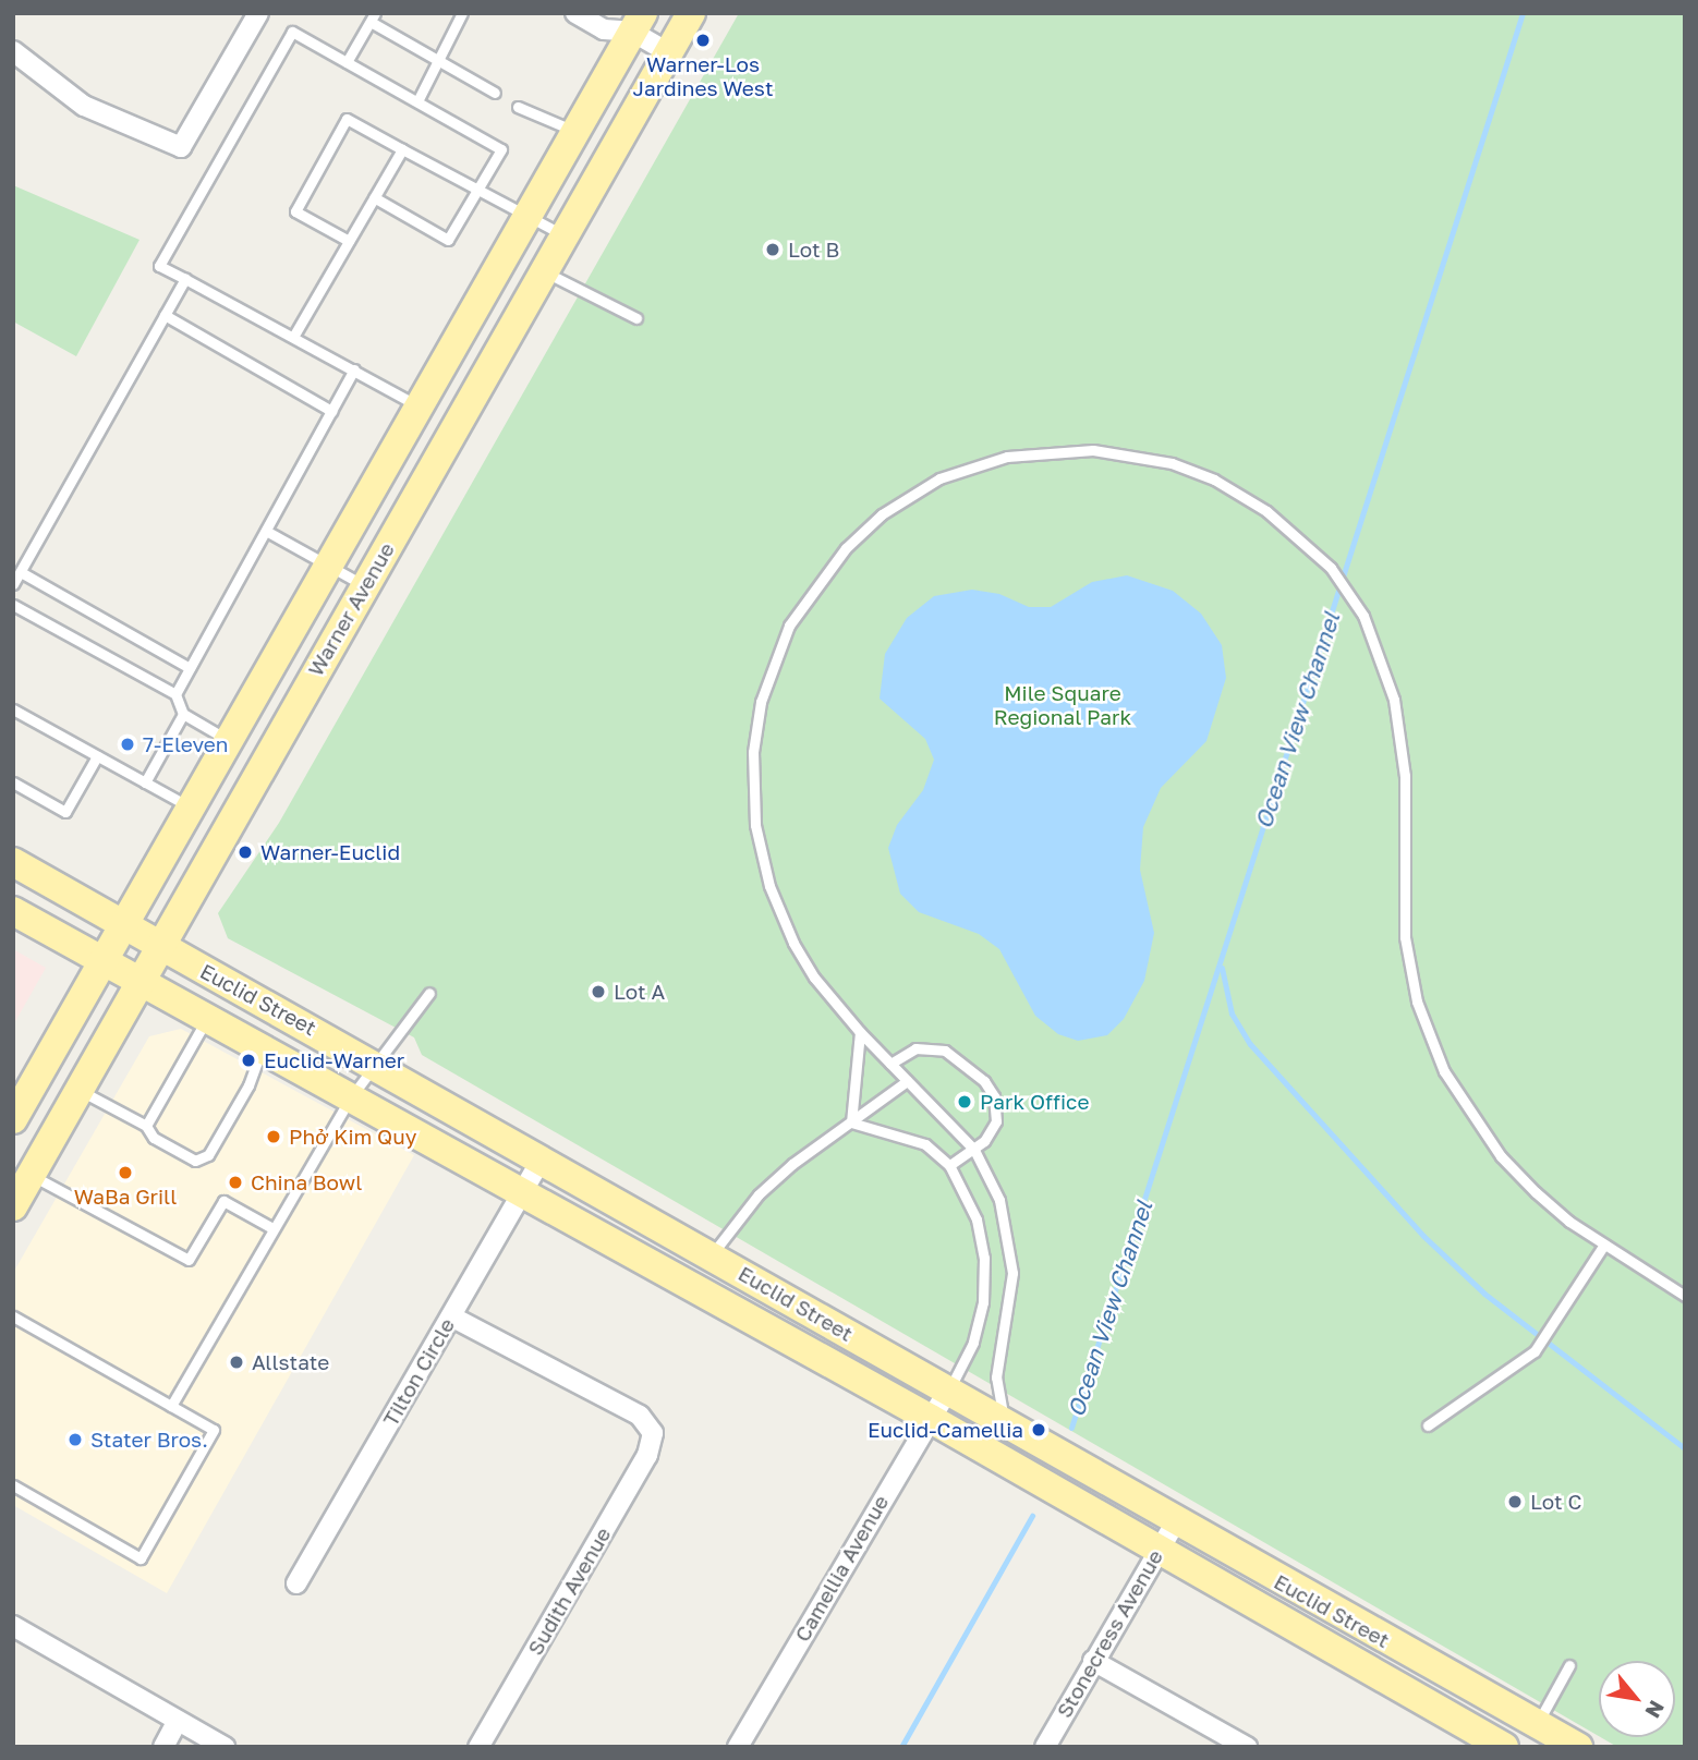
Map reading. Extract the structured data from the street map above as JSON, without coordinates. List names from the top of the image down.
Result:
{
  "streets": {
    "main road": ["Warner Avenue", "Euclid Street"],
    "street": [
      "Tilton Circle",
      "Camellia Avenue",
      "Sudith Avenue",
      "Stonecress Avenue"
    ]
  },
  "crossings": [
    ["Warner Avenue", "Euclid Street"],
    ["Euclid Street", "Tilton Circle"],
    ["Euclid Street", "Camellia Avenue"],
    ["Euclid Street", "Stonecress Avenue"],
    ["Tilton Circle", "Sudith Avenue"]
  ],
  "water": ["Ocean View Channel"],
  "parks": ["Mile Square Regional Park"],
  "places": [
    "Warner-Los Jardines West",
    "Lot B",
    "7-Eleven",
    "Warner-Euclid",
    "Lot A",
    "Euclid-Warner",
    "Park Office",
    "Phở Kim Quy",
    "WaBa Grill",
    "China Bowl",
    "Allstate",
    "Euclid-Camellia",
    "Stater Bros.",
    "Lot C"
  ],
  "north": "bottom right"
}
